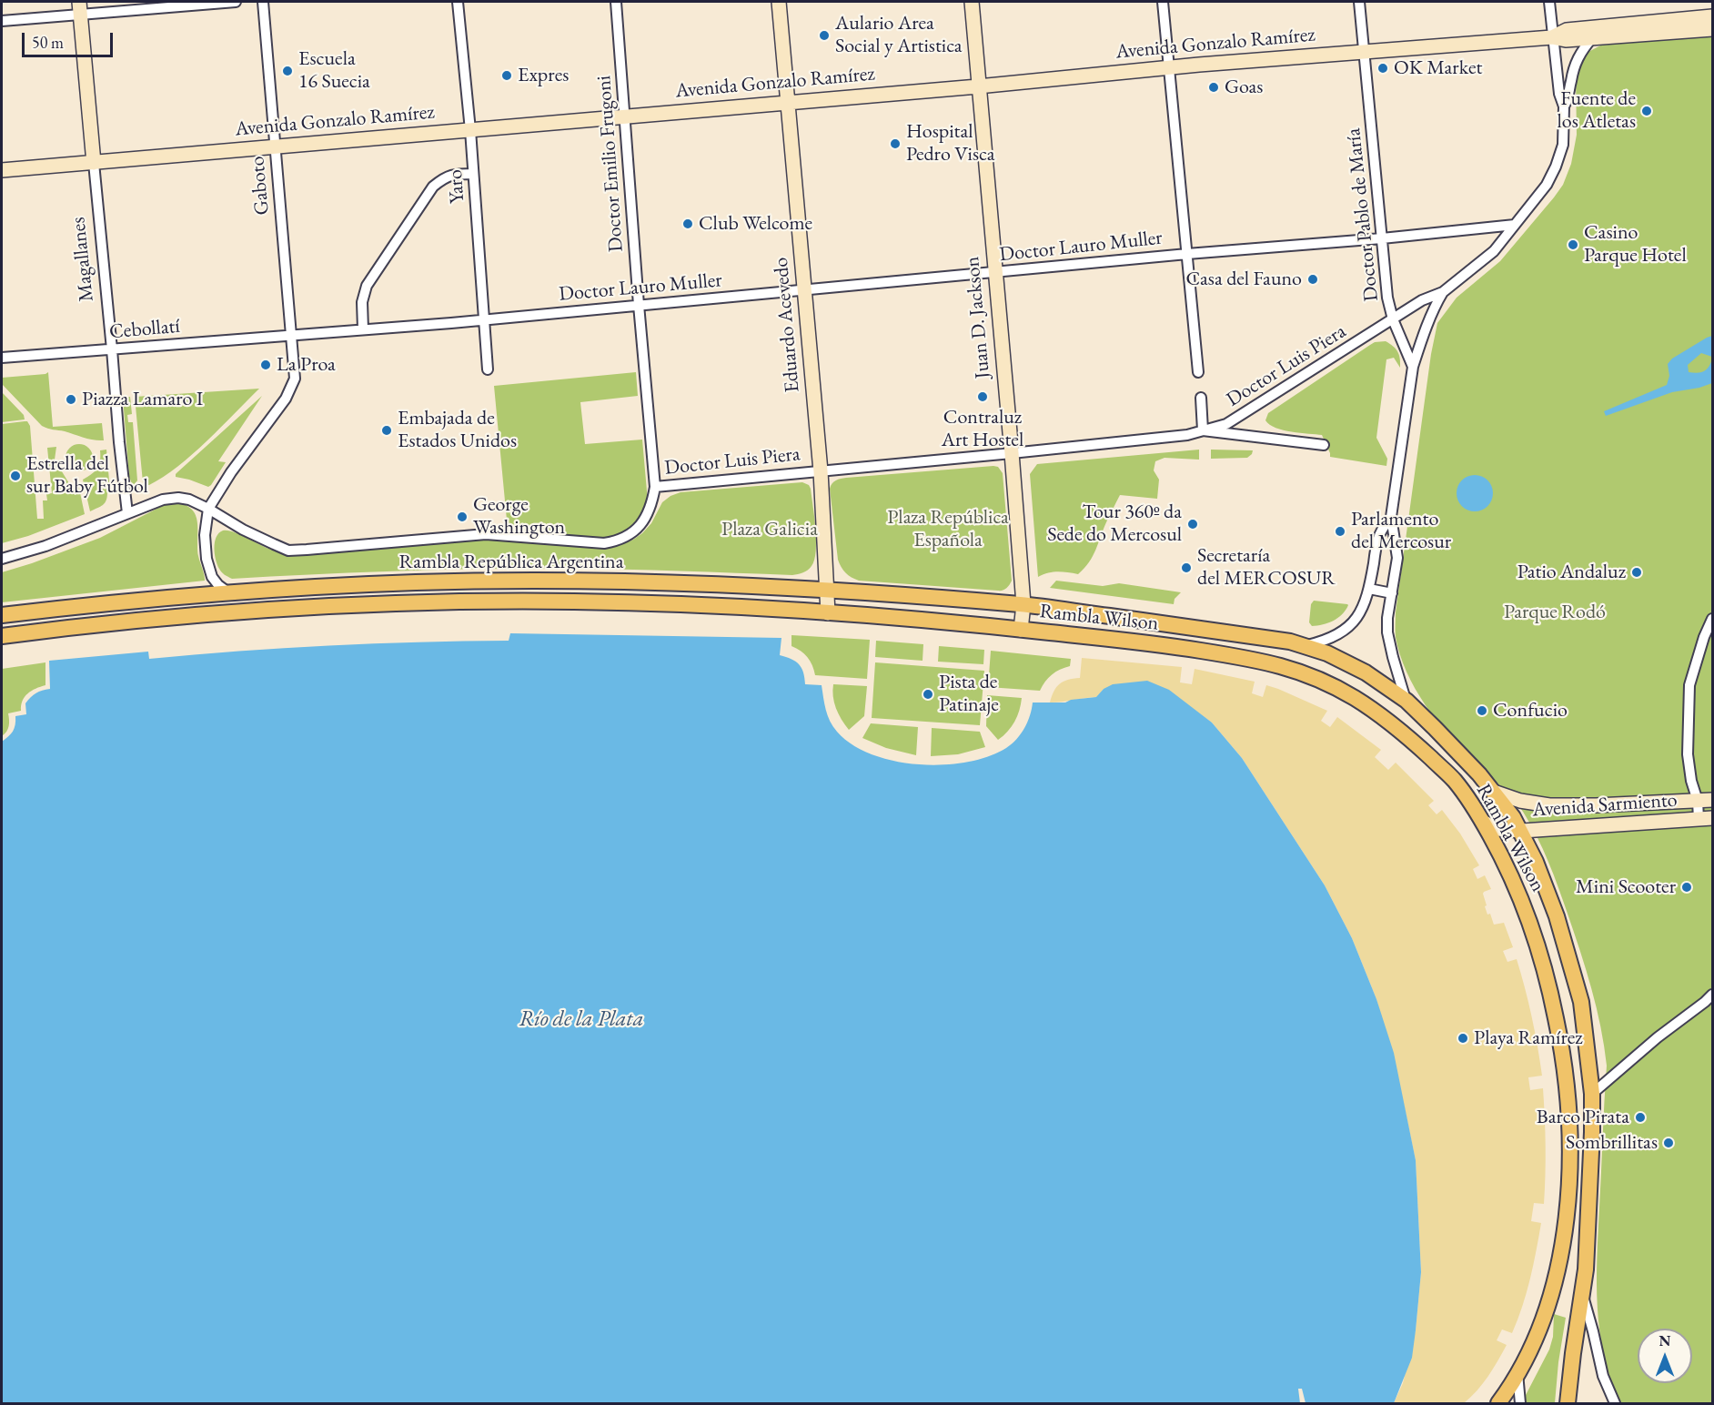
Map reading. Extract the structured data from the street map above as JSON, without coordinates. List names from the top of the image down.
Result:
{
  "streets": {
    "main road": ["Rambla República Argentina", "Rambla Wilson"],
    "street": [
      "Avenida Gonzalo Ramírez",
      "Doctor Emilio Frugoni",
      "Gaboto",
      "Yaro",
      "Doctor Pablo de María",
      "Doctor Lauro Muller",
      "Magallanes",
      "Juan D. Jackson",
      "Eduardo Acevedo",
      "Cebollatí",
      "Doctor Luis Piera",
      "Avenida Sarmiento"
    ]
  },
  "crossings": [
    ["Avenida Gonzalo Ramírez", "Doctor Emilio Frugoni"],
    ["Avenida Gonzalo Ramírez", "Gaboto"],
    ["Avenida Gonzalo Ramírez", "Yaro"],
    ["Avenida Gonzalo Ramírez", "Doctor Pablo de María"],
    ["Avenida Gonzalo Ramírez", "Magallanes"],
    ["Avenida Gonzalo Ramírez", "Juan D. Jackson"],
    ["Avenida Gonzalo Ramírez", "Eduardo Acevedo"],
    ["Doctor Emilio Frugoni", "Doctor Lauro Muller"],
    ["Doctor Emilio Frugoni", "Doctor Luis Piera"],
    ["Gaboto", "Doctor Lauro Muller"],
    ["Gaboto", "Cebollatí"],
    ["Gaboto", "Doctor Luis Piera"],
    ["Yaro", "Doctor Lauro Muller"],
    ["Doctor Pablo de María", "Doctor Lauro Muller"],
    ["Doctor Pablo de María", "Doctor Luis Piera"],
    ["Doctor Lauro Muller", "Juan D. Jackson"],
    ["Doctor Lauro Muller", "Eduardo Acevedo"],
    ["Doctor Lauro Muller", "Cebollatí"],
    ["Doctor Lauro Muller", "Doctor Luis Piera"],
    ["Magallanes", "Cebollatí"],
    ["Magallanes", "Doctor Luis Piera"],
    ["Juan D. Jackson", "Doctor Luis Piera"],
    ["Juan D. Jackson", "Rambla República Argentina"],
    ["Juan D. Jackson", "Rambla Wilson"],
    ["Eduardo Acevedo", "Doctor Luis Piera"],
    ["Eduardo Acevedo", "Rambla República Argentina"],
    ["Rambla República Argentina", "Rambla Wilson"],
    ["Rambla Wilson", "Avenida Sarmiento"]
  ],
  "water": ["Río de la Plata"],
  "parks": ["Plaza República Española", "Plaza Galicia", "Parque Rodó"],
  "places": [
    "Aulario Area Social y Artistica",
    "OK Market",
    "Escuela 16 Suecia",
    "Expres",
    "Goas",
    "Fuente de los Atletas",
    "Hospital Pedro Visca",
    "Club Welcome",
    "Casino Parque Hotel",
    "Casa del Fauno",
    "La Proa",
    "Contraluz Art Hostel",
    "Piazza Lamaro I",
    "Embajada de Estados Unidos",
    "Estrella del sur Baby Fútbol",
    "George Washington",
    "Tour 360º da Sede do Mercosul",
    "Parlamento del Mercosur",
    "Secretaría del MERCOSUR",
    "Patio Andaluz",
    "Pista de Patinaje",
    "Confucio",
    "Mini Scooter",
    "Playa Ramírez",
    "Barco Pirata",
    "Sombrillitas"
  ],
  "scale_bar": "50 m",
  "north": "top"
}
